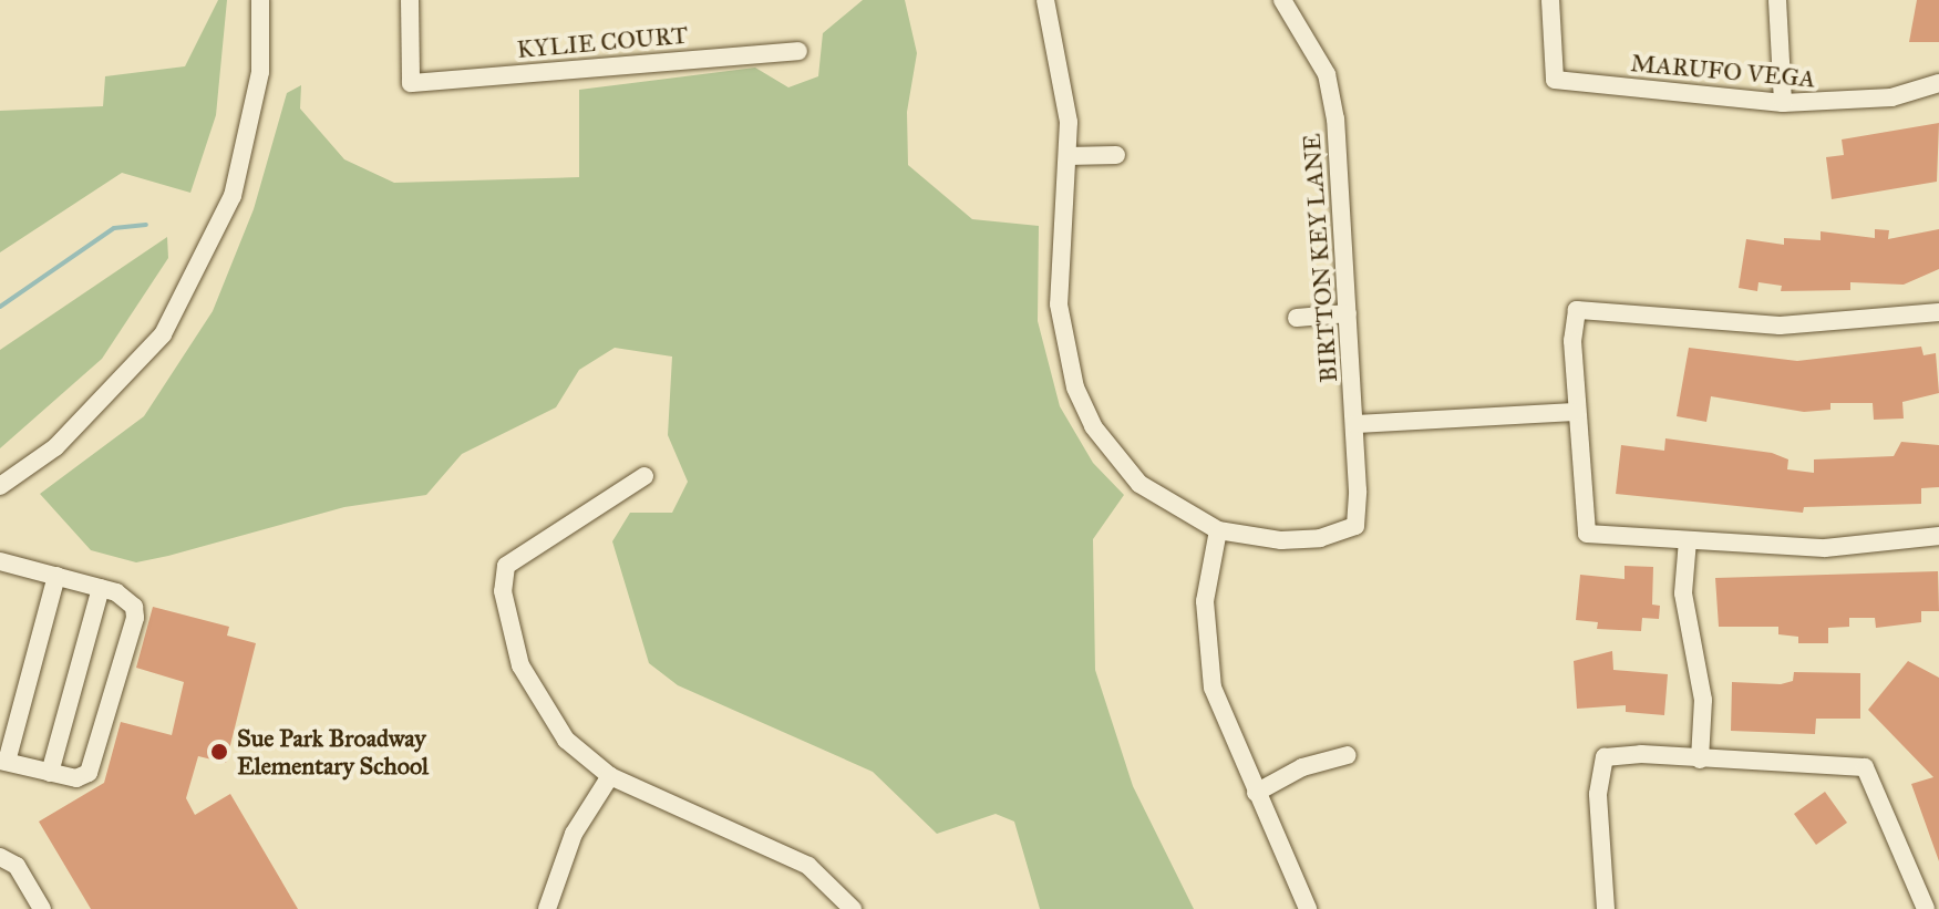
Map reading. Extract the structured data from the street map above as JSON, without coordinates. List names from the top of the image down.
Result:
{
  "streets": {
    "street": ["KYLIE COURT", "MARUFO VEGA", "BIRTTON KEY LANE"]
  },
  "places": ["Sue Park Broadway Elementary School"]
}
